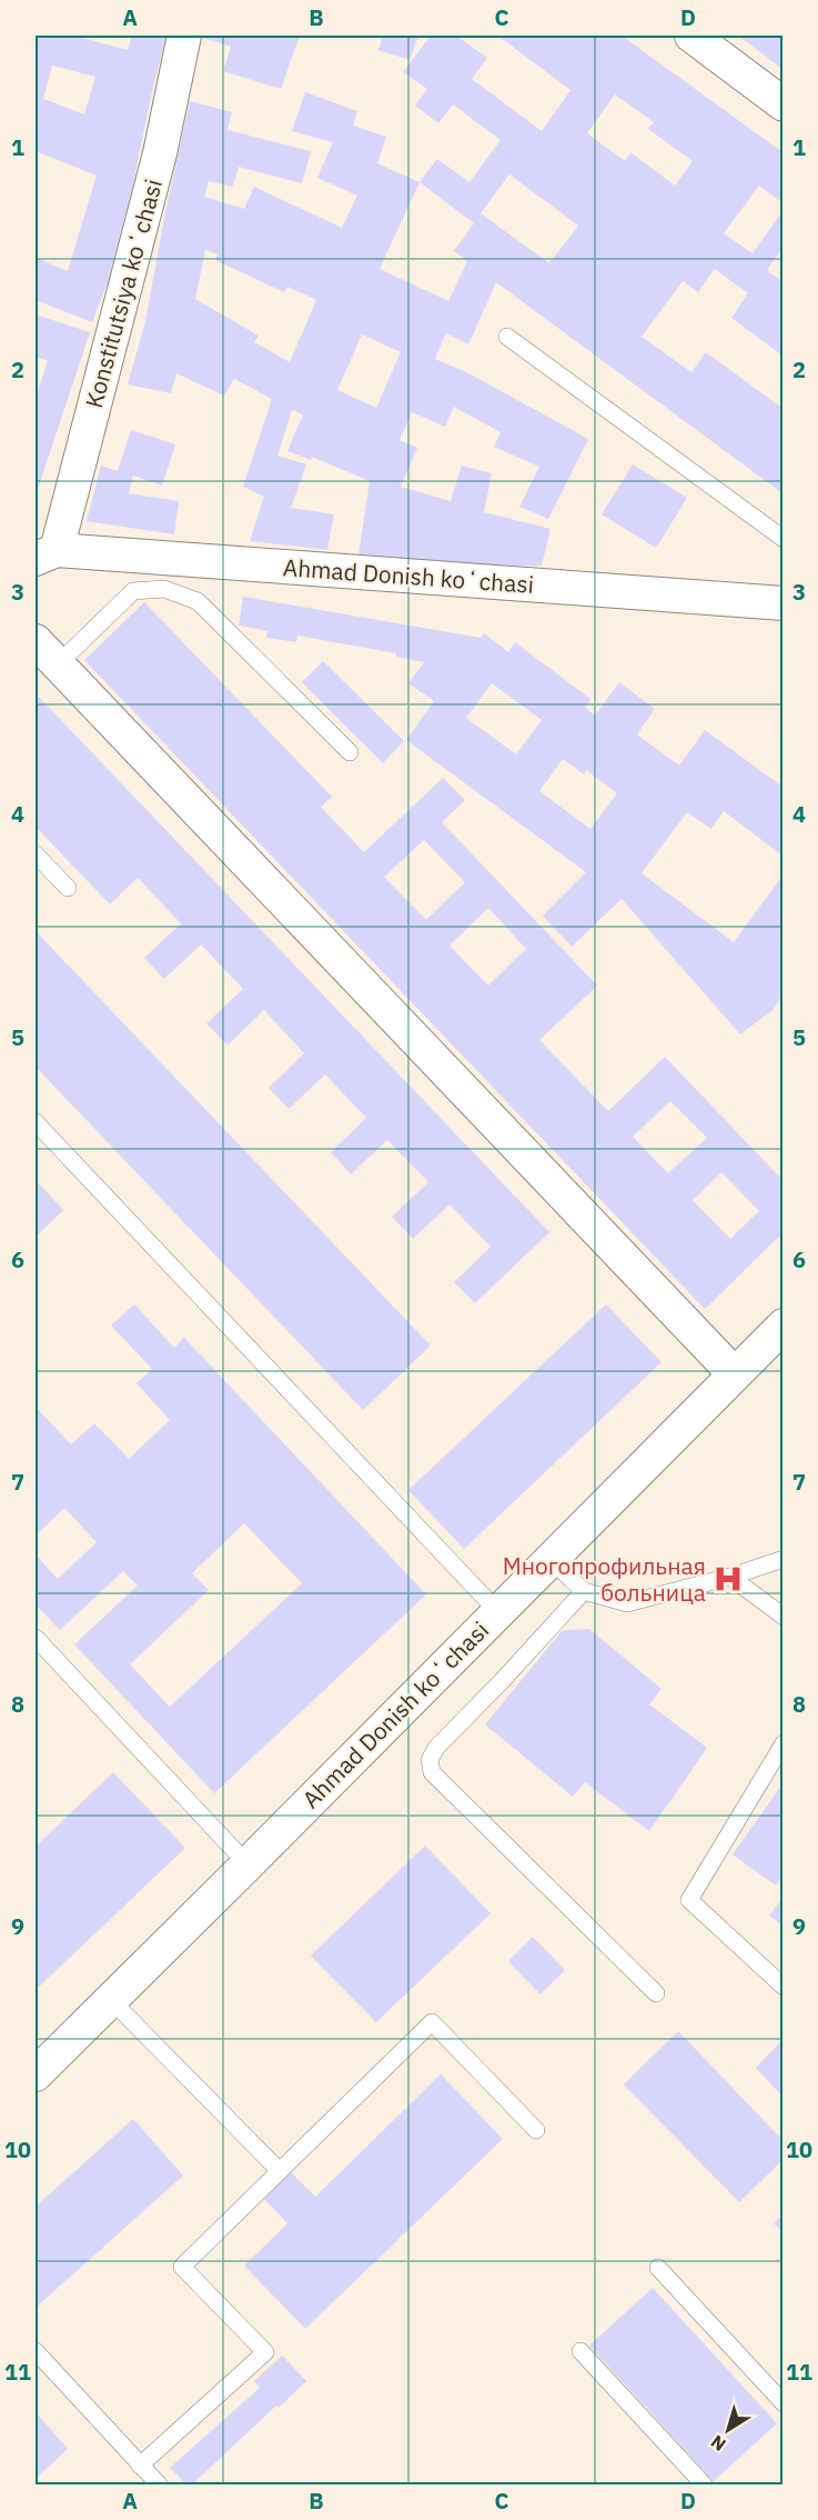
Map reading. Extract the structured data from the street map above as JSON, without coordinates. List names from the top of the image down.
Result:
{
  "streets": {
    "street": ["Konstitutsiya koʻchasi", "Ahmad Donish koʻchasi"]
  },
  "crossings": [
    ["Konstitutsiya koʻchasi", "Ahmad Donish koʻchasi"]
  ],
  "places": {
    "hospital": ["Многопрофильная больница"]
  },
  "north": "bottom left",
  "grid": {
    "columns": [
      "A",
      "B",
      "C",
      "D"
    ],
    "rows": [
      "1",
      "2",
      "3",
      "4",
      "5",
      "6",
      "7",
      "8",
      "9",
      "10",
      "11"
    ]
  }
}
